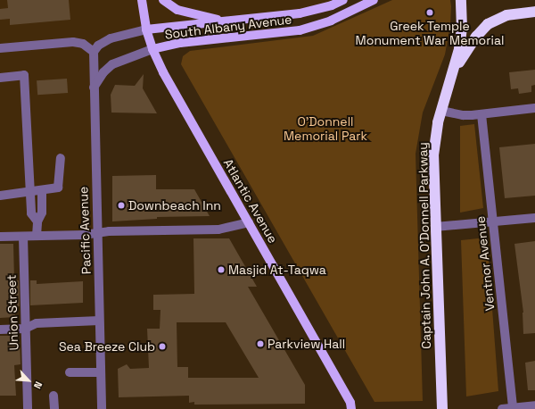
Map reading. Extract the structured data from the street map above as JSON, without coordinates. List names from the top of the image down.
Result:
{
  "streets": {
    "highway": ["Captain John A. O'Donnell Parkway"],
    "main road": ["South Albany Avenue", "Atlantic Avenue"],
    "street": ["Pacific Avenue", "Ventnor Avenue", "Union Street"]
  },
  "crossings": [
    ["South Albany Avenue", "Atlantic Avenue"],
    ["South Albany Avenue", "Pacific Avenue"]
  ],
  "parks": ["O'Donnell Memorial Park"],
  "places": [
    "Greek Temple Monument War Memorial",
    "Downbeach Inn",
    "Masjid At-Taqwa",
    "Parkview Hall",
    "Sea Breeze Club"
  ],
  "north": "bottom right"
}
